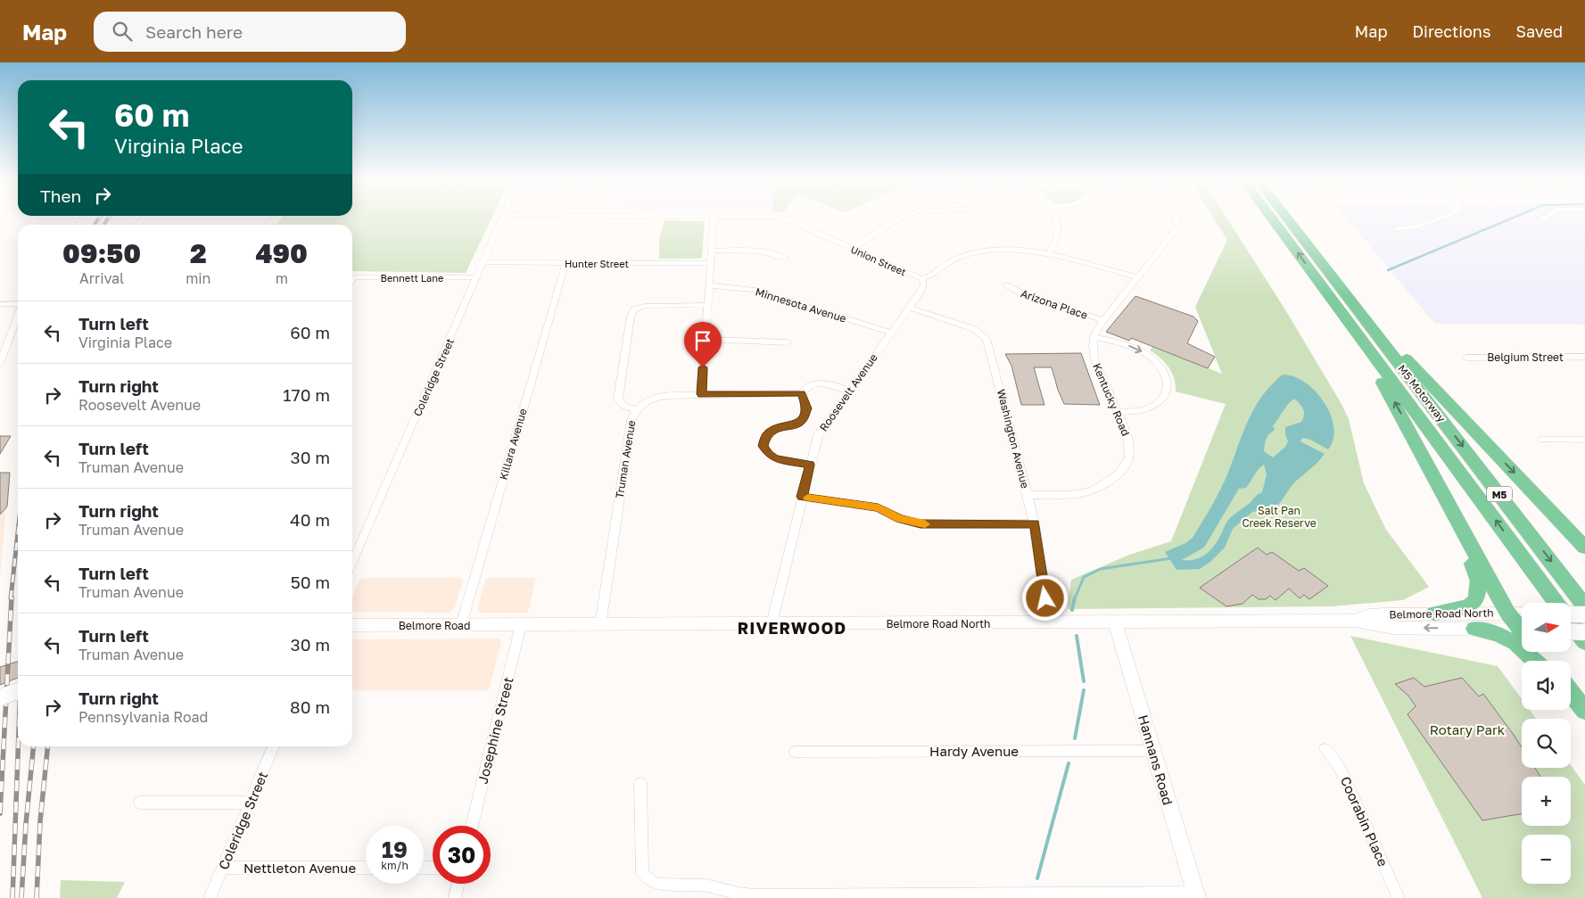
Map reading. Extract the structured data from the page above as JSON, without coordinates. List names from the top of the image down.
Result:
{
  "streets": {
    "highway": ["M5 Motorway", "M5"],
    "main road": ["Belmore Road North", "Belmore Road", "Hannans Road"],
    "street": [
      "Union Street",
      "Hunter Street",
      "Bennett Lane",
      "Arizona Place",
      "Minnesota Avenue",
      "Belgium Street",
      "Coleridge Street",
      "Roosevelt Avenue",
      "Kentucky Road",
      "Washington Avenue",
      "Killara Avenue",
      "Truman Avenue",
      "Josephine Street",
      "Hardy Avenue",
      "Coorabin Place",
      "Nettleton Avenue"
    ]
  },
  "crossings": [
    ["Union Street", "Roosevelt Avenue"],
    ["Hunter Street", "Coleridge Street"],
    ["Hunter Street", "Killara Avenue"],
    ["Bennett Lane", "Coleridge Street"],
    ["Minnesota Avenue", "Roosevelt Avenue"],
    ["Coleridge Street", "Nettleton Avenue"],
    ["Roosevelt Avenue", "Washington Avenue"],
    ["Roosevelt Avenue", "Truman Avenue"],
    ["Roosevelt Avenue", "Belmore Road North"],
    ["Kentucky Road", "Washington Avenue"],
    ["Washington Avenue", "Belmore Road North"],
    ["Killara Avenue", "Belmore Road"],
    ["Truman Avenue", "Belmore Road North"],
    ["Belmore Road North", "Belmore Road"],
    ["Belmore Road North", "Josephine Street"],
    ["Belmore Road North", "Hannans Road"],
    ["Belmore Road", "Josephine Street"],
    ["Hardy Avenue", "Hannans Road"]
  ],
  "districts": ["RIVERWOOD"],
  "parks": ["Salt Pan Creek Reserve", "Rotary Park"],
  "north": "right",
  "page": {
    "header": "Map",
    "search": "Search here",
    "nav": ["Map", "Directions", "Saved"],
    "turn": ["60 m", "Virginia Place"],
    "then": "Then",
    "eta": [
      "09:50",
      "Arrival",
      "2",
      "min",
      "490",
      "m"
    ],
    "list": [
      {
        "name": "Turn left",
        "note": "Virginia Place",
        "value": "60 m"
      },
      {
        "name": "Turn right",
        "note": "Roosevelt Avenue",
        "value": "170 m"
      },
      {
        "name": "Turn left",
        "note": "Truman Avenue",
        "value": "30 m"
      },
      {
        "name": "Turn right",
        "note": "Truman Avenue",
        "value": "40 m"
      },
      {
        "name": "Turn left",
        "note": "Truman Avenue",
        "value": "50 m"
      },
      {
        "name": "Turn left",
        "note": "Truman Avenue",
        "value": "30 m"
      },
      {
        "name": "Turn right",
        "note": "Pennsylvania Road",
        "value": "80 m"
      }
    ],
    "map_buttons": ["+", "−"],
    "speed": "19 km/h",
    "limit": "30"
  }
}
